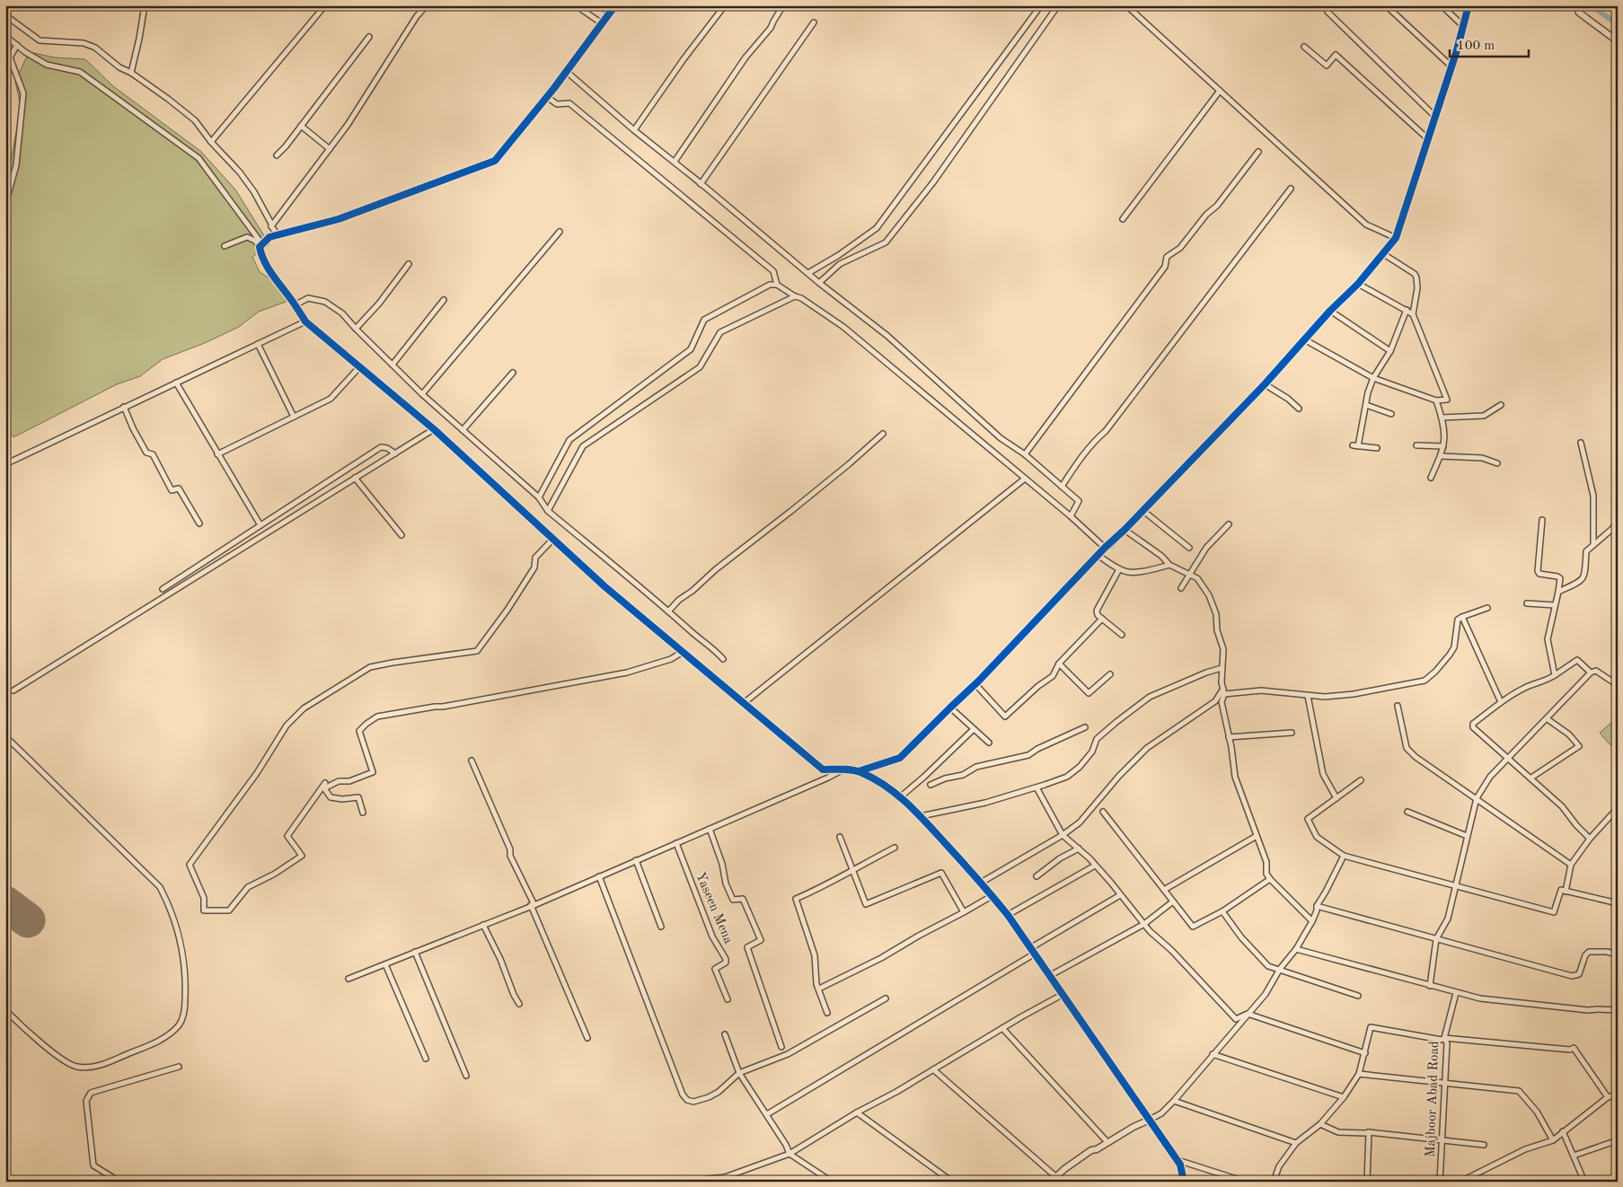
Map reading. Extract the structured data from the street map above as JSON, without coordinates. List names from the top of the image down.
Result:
{
  "streets": {
    "street": ["Yaseen Mena", "Majboor Abad Road"]
  },
  "scale_bar": "100 m"
}
